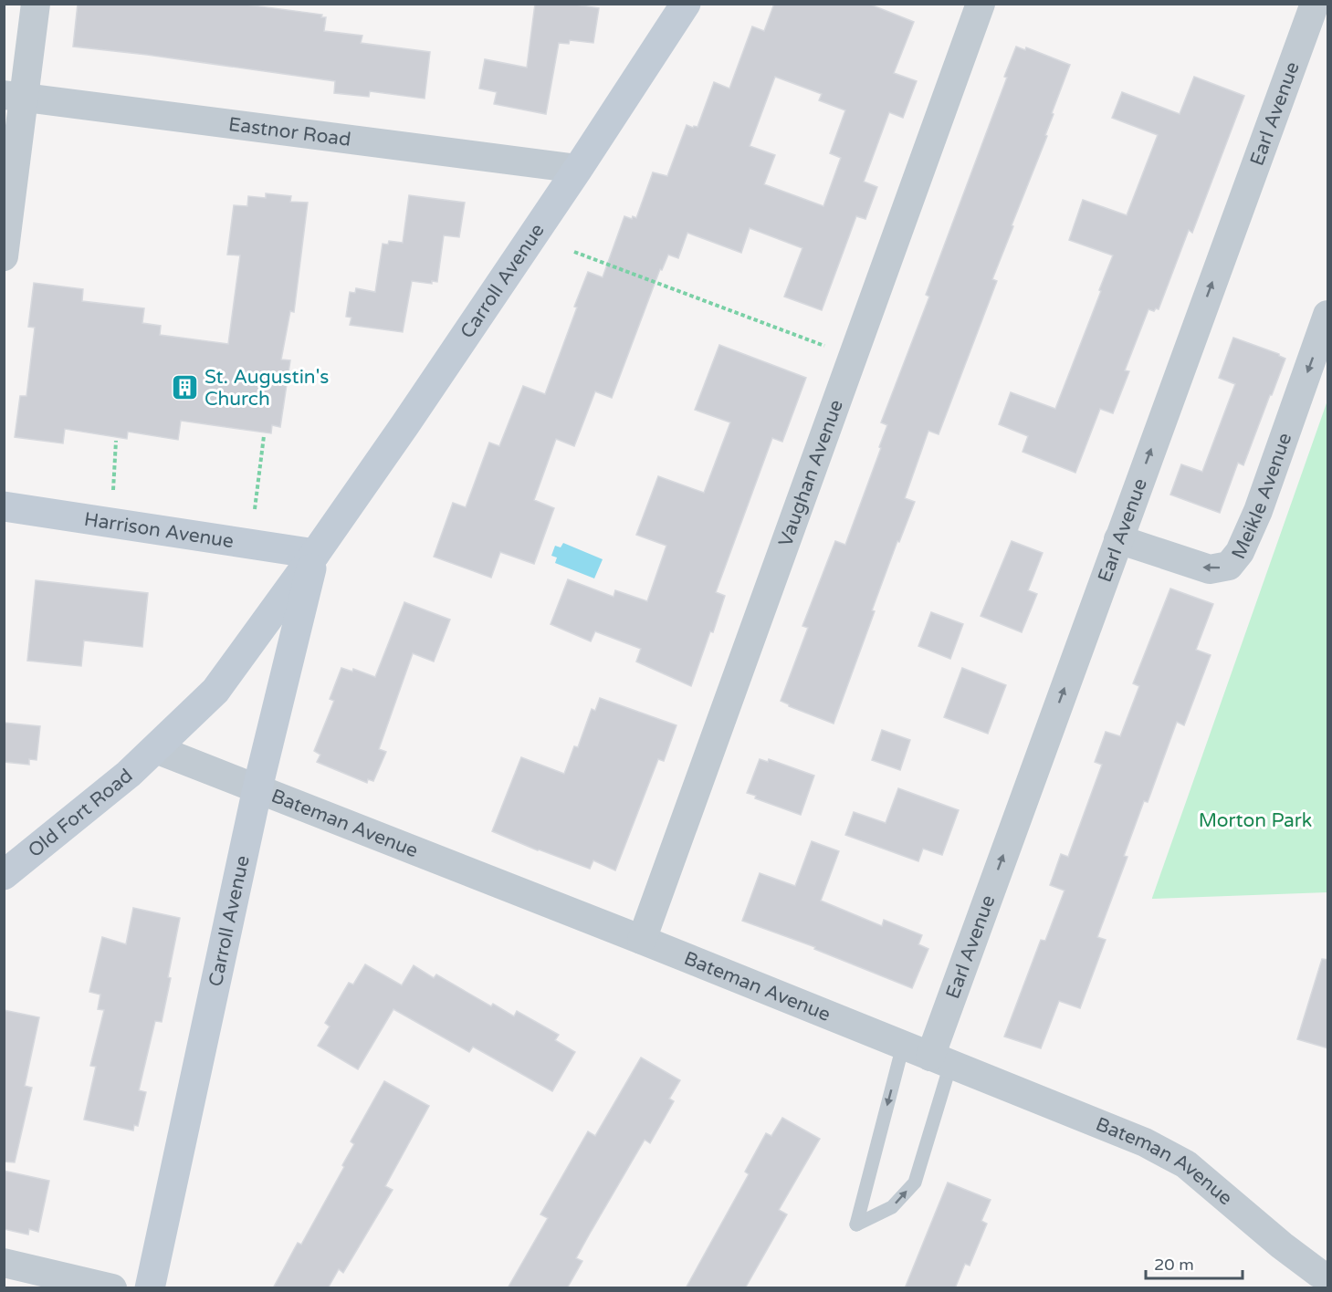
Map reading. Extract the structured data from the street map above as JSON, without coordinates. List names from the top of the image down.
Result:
{
  "streets": {
    "street": [
      "Earl Avenue",
      "Eastnor Road",
      "Carroll Avenue",
      "Vaughan Avenue",
      "Meikle Avenue",
      "Harrison Avenue",
      "Old Fort Road",
      "Bateman Avenue"
    ]
  },
  "crossings": [
    ["Earl Avenue", "Meikle Avenue"],
    ["Earl Avenue", "Bateman Avenue"],
    ["Eastnor Road", "Carroll Avenue"],
    ["Carroll Avenue", "Harrison Avenue"],
    ["Carroll Avenue", "Old Fort Road"],
    ["Carroll Avenue", "Bateman Avenue"],
    ["Vaughan Avenue", "Bateman Avenue"],
    ["Old Fort Road", "Bateman Avenue"]
  ],
  "one_way": ["Earl Avenue"],
  "parks": ["Morton Park"],
  "places": {
    "building": ["St. Augustin's Church"]
  },
  "scale_bar": "20 m"
}
